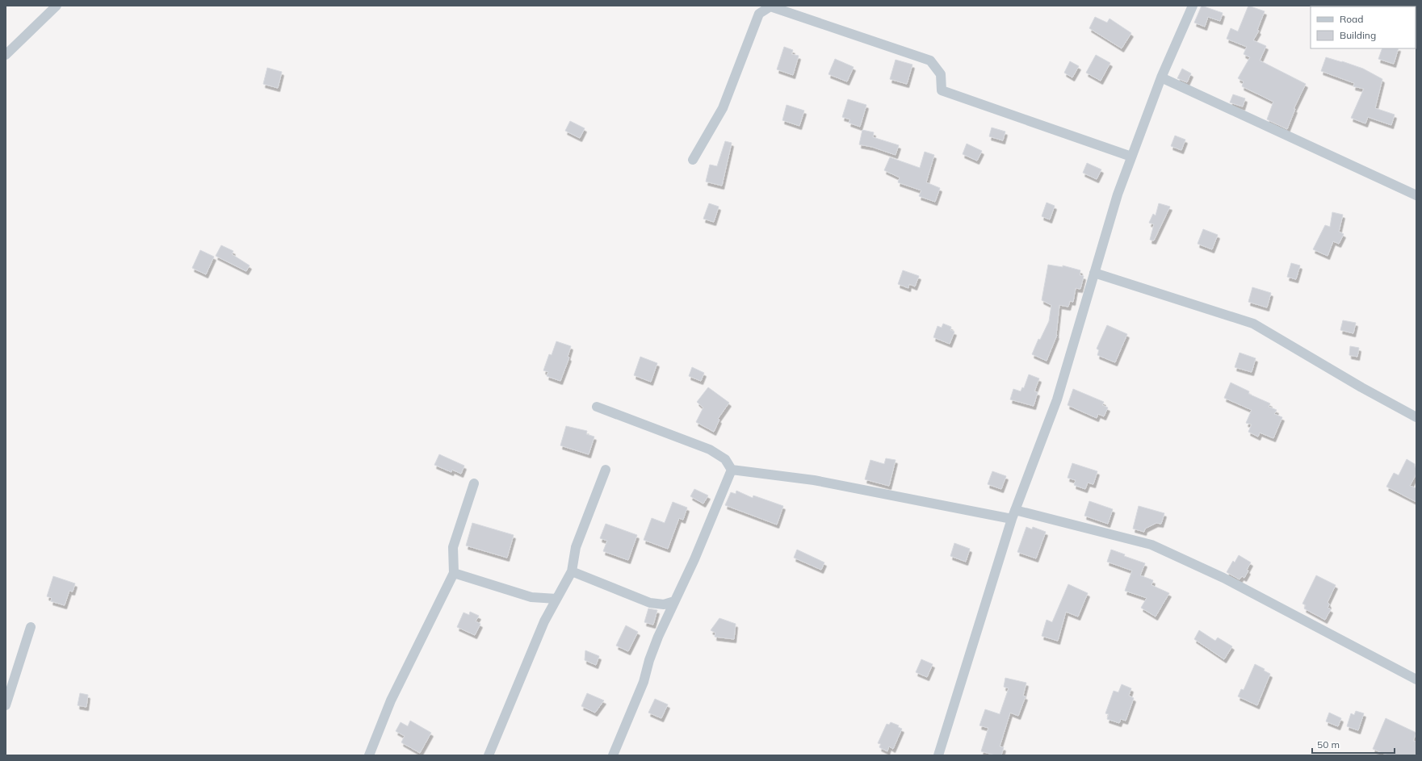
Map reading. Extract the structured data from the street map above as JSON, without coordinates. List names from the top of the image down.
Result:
{
  "legend": ["Road", "Building"],
  "scale_bar": "50 m"
}
